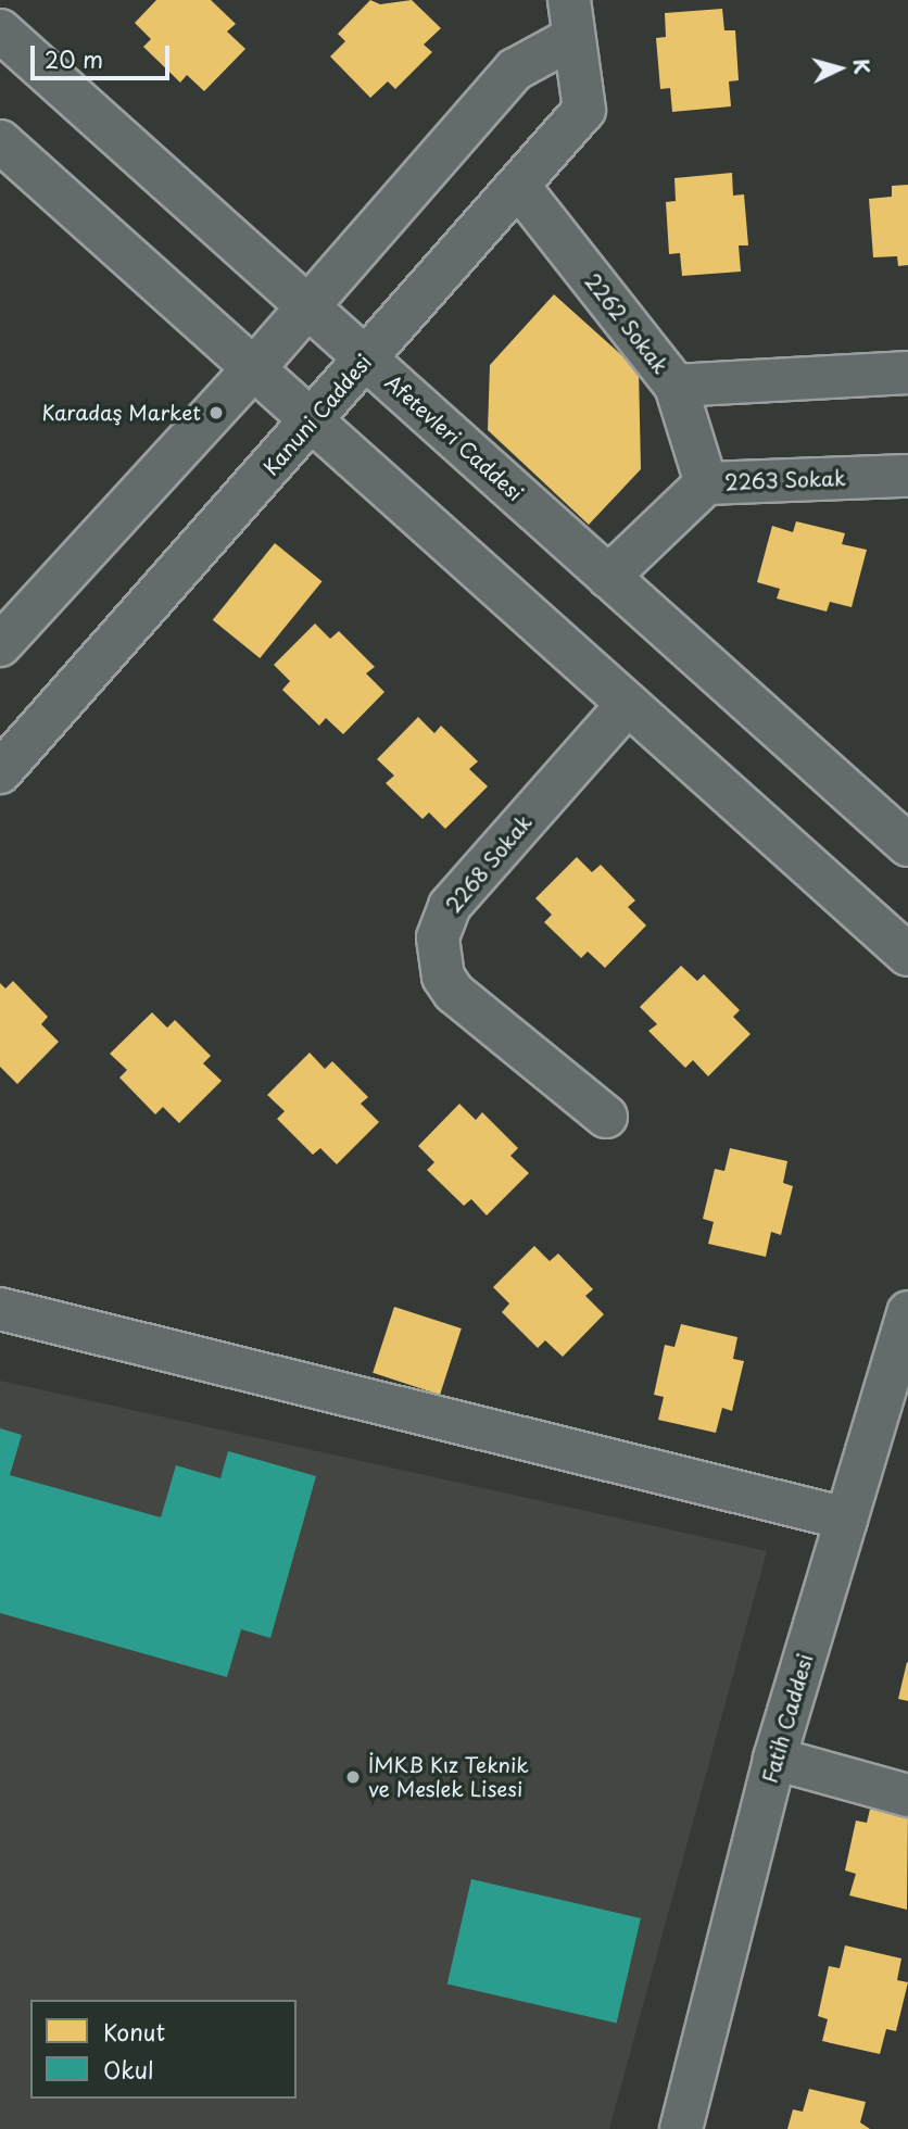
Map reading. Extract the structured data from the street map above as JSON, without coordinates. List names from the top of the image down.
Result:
{
  "streets": {
    "street": [
      "2262 Sokak",
      "Kanuni Caddesi",
      "Afetevleri Caddesi",
      "2263 Sokak",
      "2268 Sokak",
      "Fatih Caddesi"
    ]
  },
  "crossings": [
    ["2262 Sokak", "Kanuni Caddesi"],
    ["Kanuni Caddesi", "Afetevleri Caddesi"],
    ["Afetevleri Caddesi", "2263 Sokak"]
  ],
  "places": ["Karadaş Market", "İMKB Kız Teknik ve Meslek Lisesi"],
  "legend": ["Konut", "Okul"],
  "scale_bar": "20 m",
  "north": "right"
}
